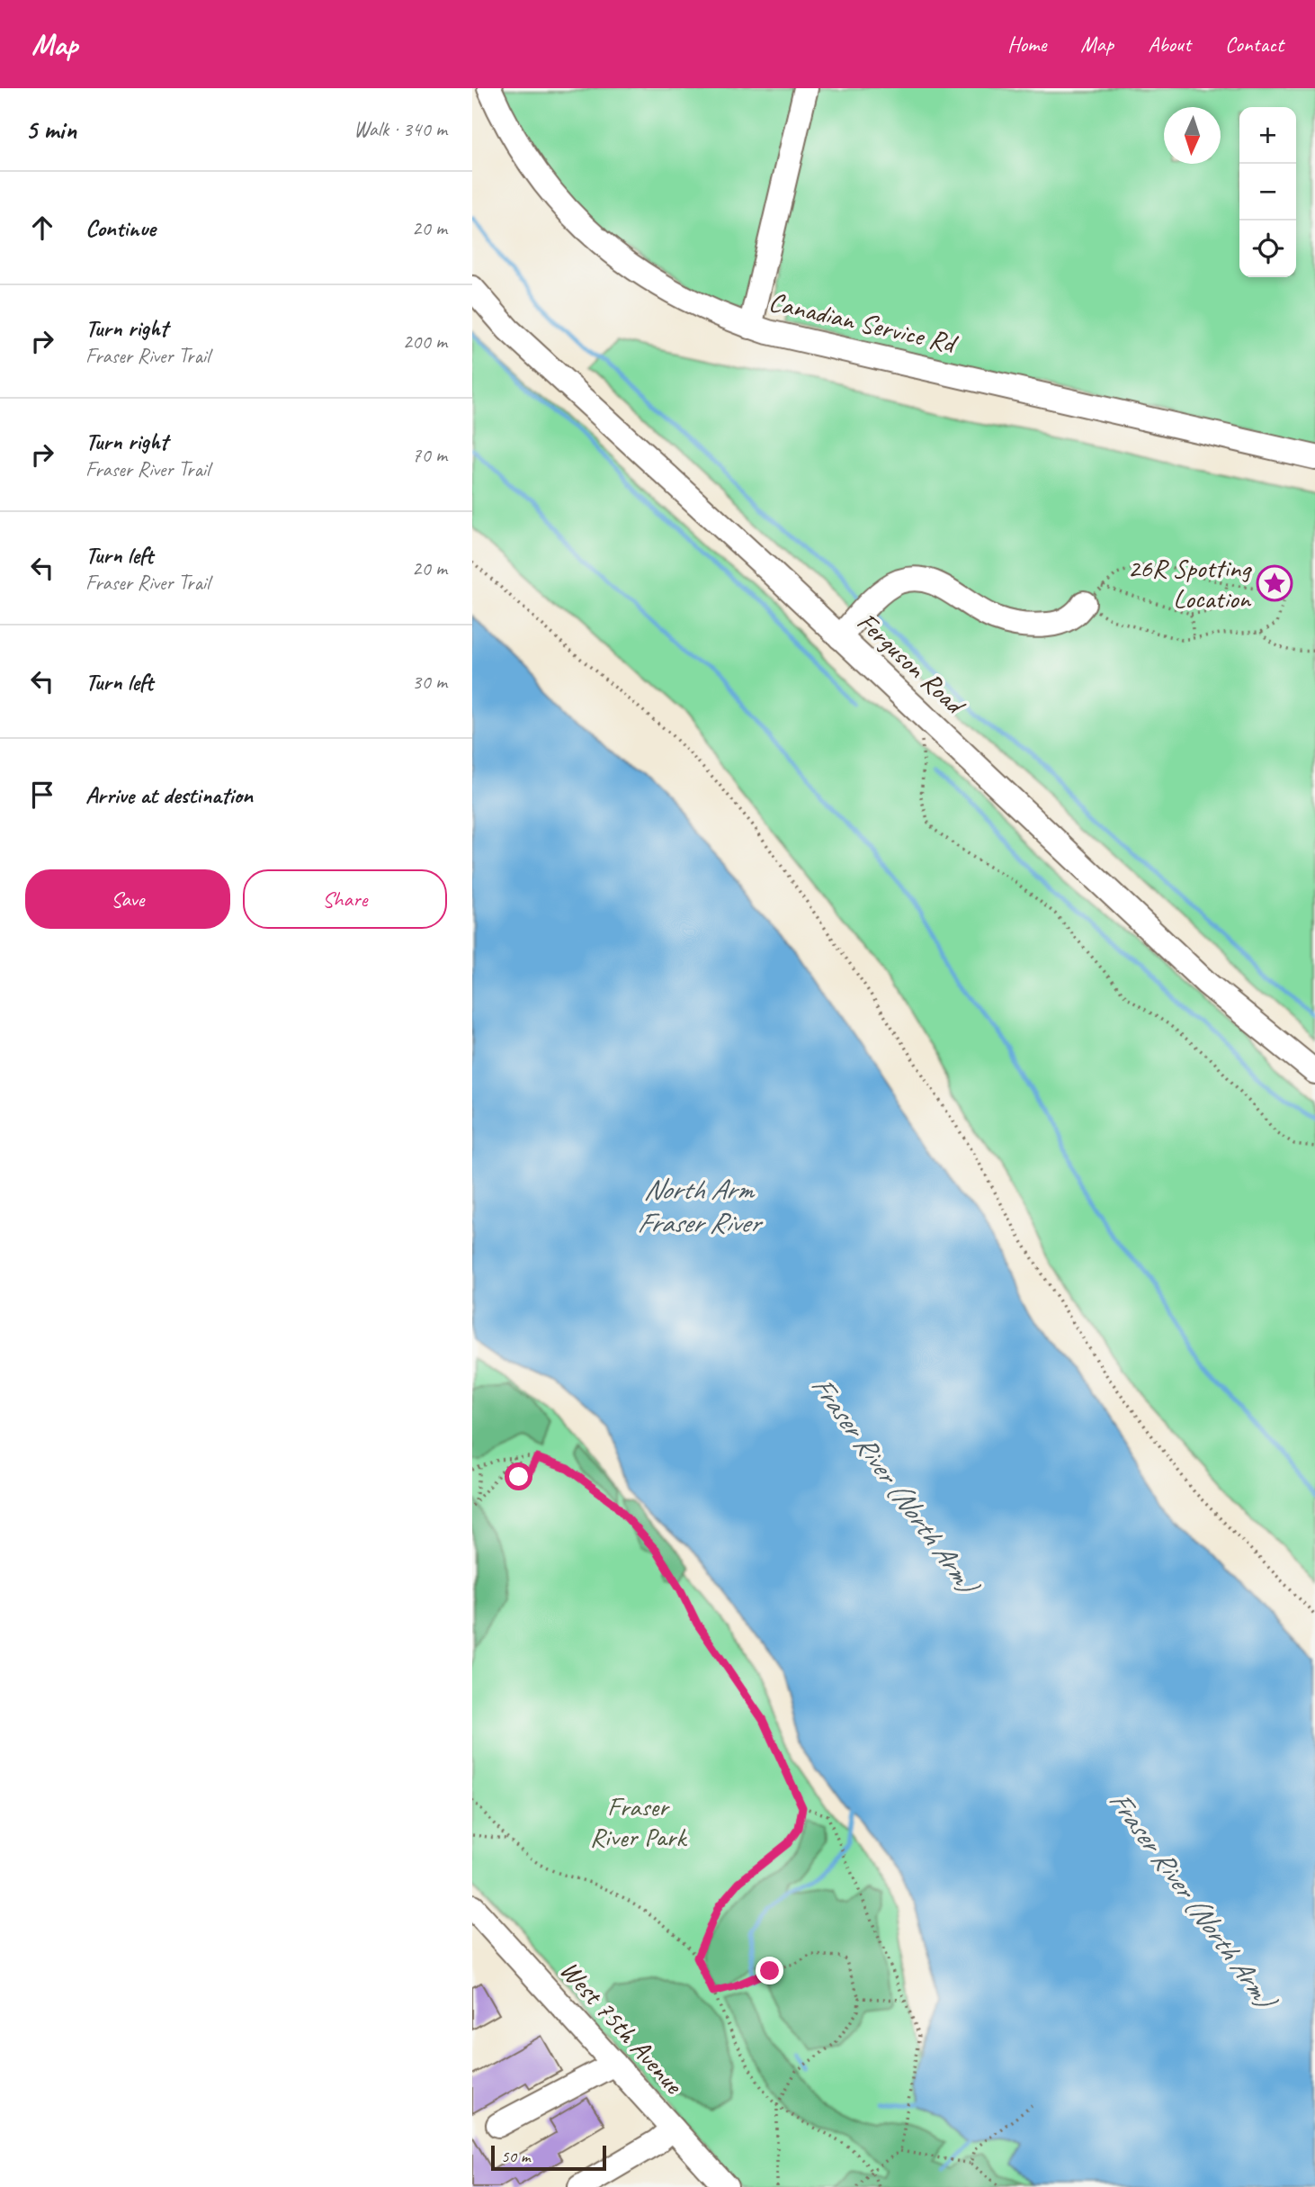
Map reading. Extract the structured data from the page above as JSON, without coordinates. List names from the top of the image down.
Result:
{
  "streets": {
    "street": ["Canadian Service Rd", "Ferguson Road", "West 75th Avenue"]
  },
  "water": ["North Arm Fraser River", "Fraser River (North Arm)"],
  "parks": ["Fraser River Park"],
  "places": {
    "place": ["26R Spotting Location"]
  },
  "scale_bar": "50 m",
  "north": "bottom",
  "page": {
    "header": "Map",
    "nav": [
      "Home",
      "Map",
      "About",
      "Contact"
    ],
    "heading": ["5 min", "Walk · 340 m"],
    "map_buttons": ["+", "−"],
    "list": [
      ["Continue", "20 m"],
      ["Turn right", "Fraser River Trail", "200 m"],
      ["Turn right", "Fraser River Trail", "70 m"],
      ["Turn left", "Fraser River Trail", "20 m"],
      ["Turn left", "30 m"],
      "Arrive at destination"
    ],
    "buttons": ["Save", "Share"],
    "scale": "50 m"
  }
}
